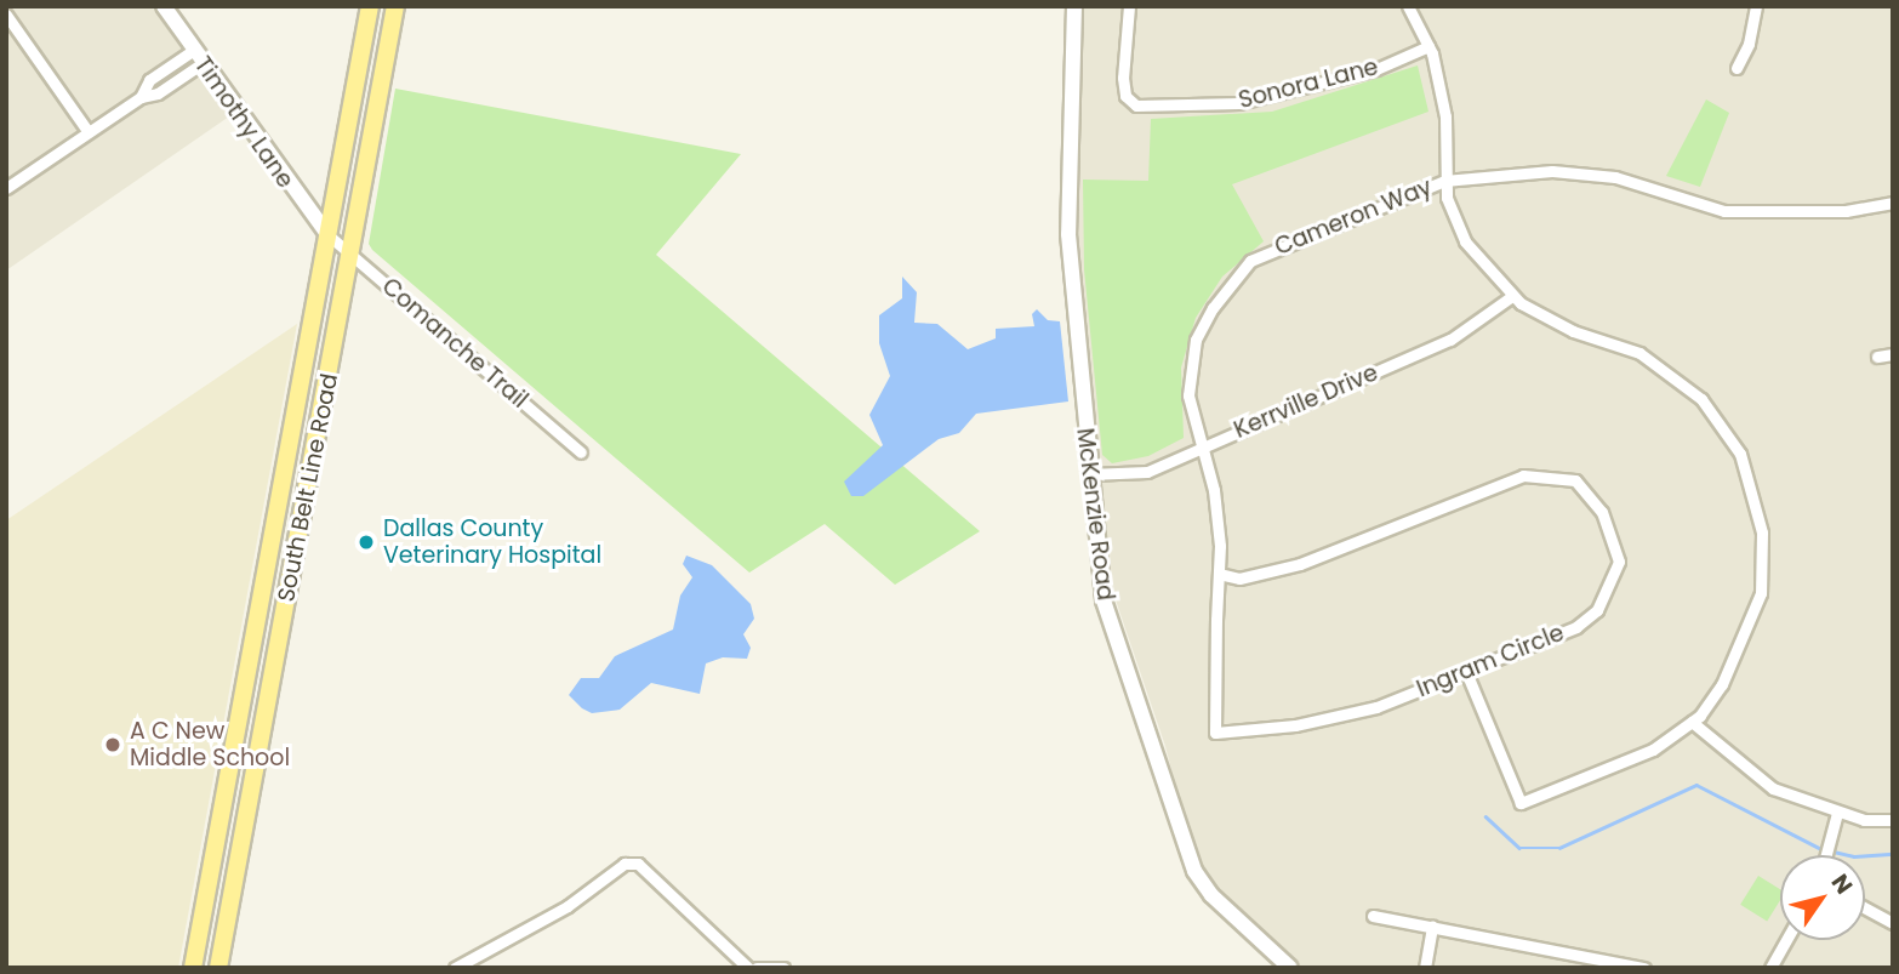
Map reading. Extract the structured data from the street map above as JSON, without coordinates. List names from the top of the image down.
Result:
{
  "streets": {
    "main road": ["South Belt Line Road"],
    "street": [
      "Sonora Lane",
      "Timothy Lane",
      "Cameron Way",
      "Comanche Trail",
      "Kerrville Drive",
      "McKenzie Road",
      "Ingram Circle"
    ]
  },
  "crossings": [
    ["Timothy Lane", "Comanche Trail"],
    ["Timothy Lane", "South Belt Line Road"],
    ["Cameron Way", "Kerrville Drive"],
    ["Cameron Way", "Ingram Circle"],
    ["Comanche Trail", "South Belt Line Road"],
    ["Kerrville Drive", "McKenzie Road"]
  ],
  "places": ["Dallas County Veterinary Hospital", "A C New Middle School"],
  "north": "top right"
}
